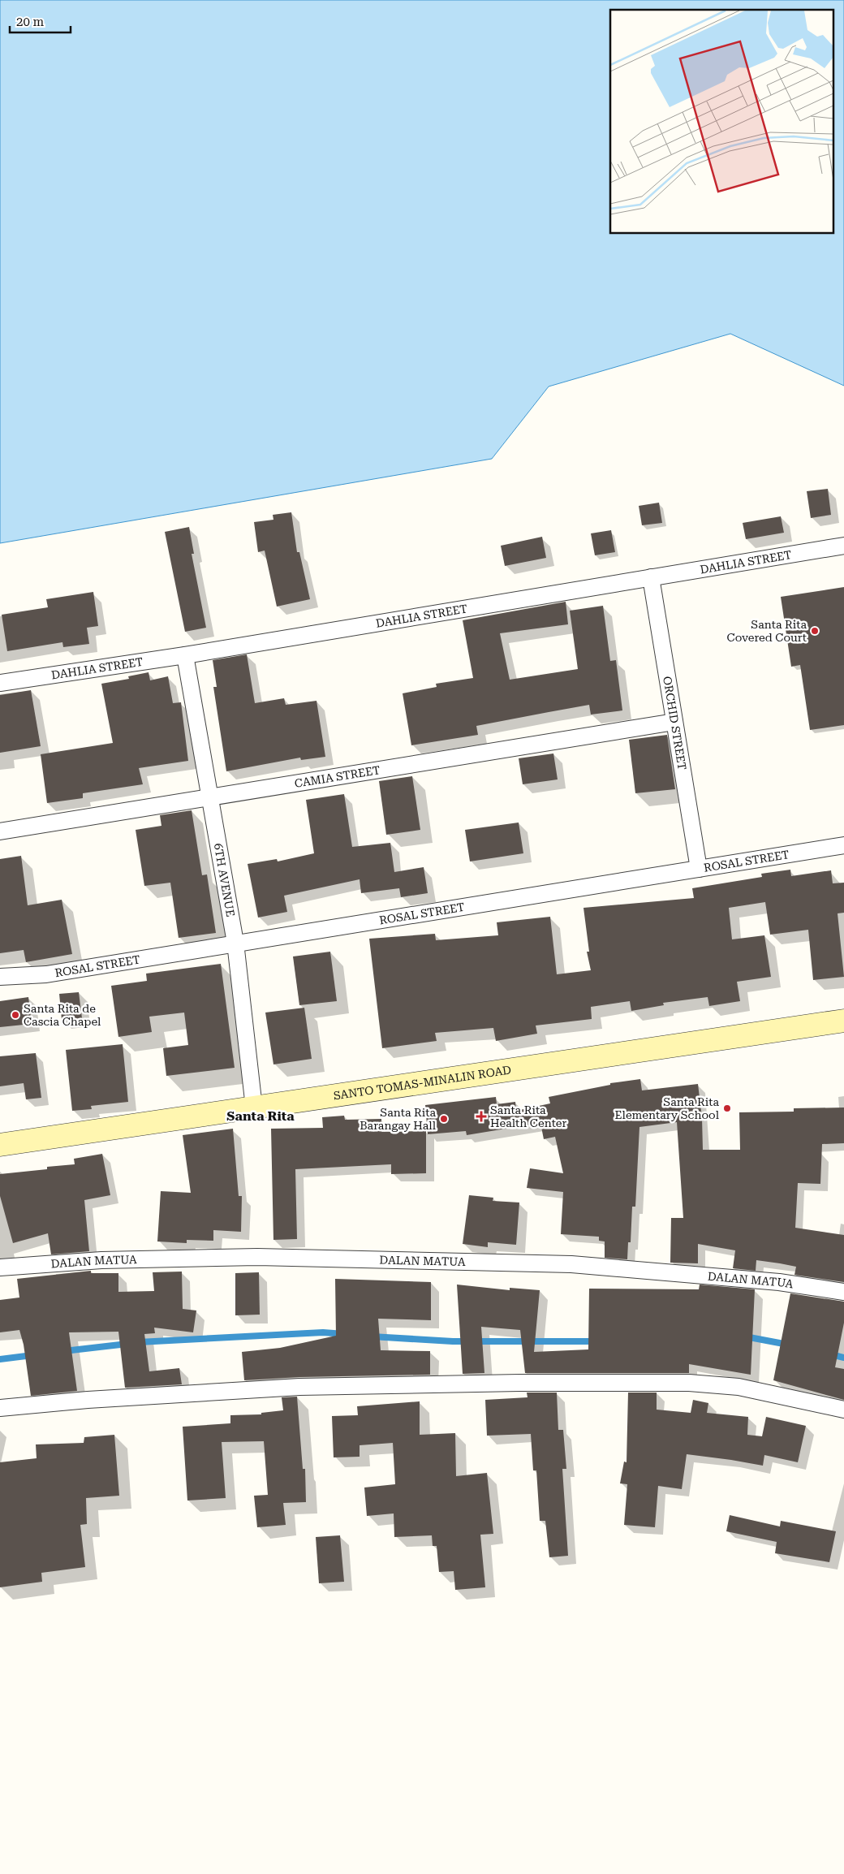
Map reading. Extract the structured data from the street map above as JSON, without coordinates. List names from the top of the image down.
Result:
{
  "streets": {
    "main road": ["SANTO TOMAS-MINALIN ROAD"],
    "street": [
      "DAHLIA STREET",
      "ORCHID STREET",
      "CAMIA STREET",
      "ROSAL STREET",
      "6TH AVENUE",
      "DALAN MATUA"
    ]
  },
  "crossings": [
    ["DAHLIA STREET", "ORCHID STREET"],
    ["DAHLIA STREET", "6TH AVENUE"],
    ["ORCHID STREET", "CAMIA STREET"],
    ["ORCHID STREET", "ROSAL STREET"],
    ["CAMIA STREET", "6TH AVENUE"],
    ["ROSAL STREET", "6TH AVENUE"],
    ["6TH AVENUE", "SANTO TOMAS-MINALIN ROAD"]
  ],
  "districts": ["Santa Rita"],
  "places": {
    "other": [
      "Santa Rita Covered Court",
      "Santa Rita de Cascia Chapel",
      "Santa Rita Elementary School",
      "Santa Rita Barangay Hall"
    ],
    "health": ["Santa Rita Health Center"]
  },
  "scale_bar": "20 m"
}
